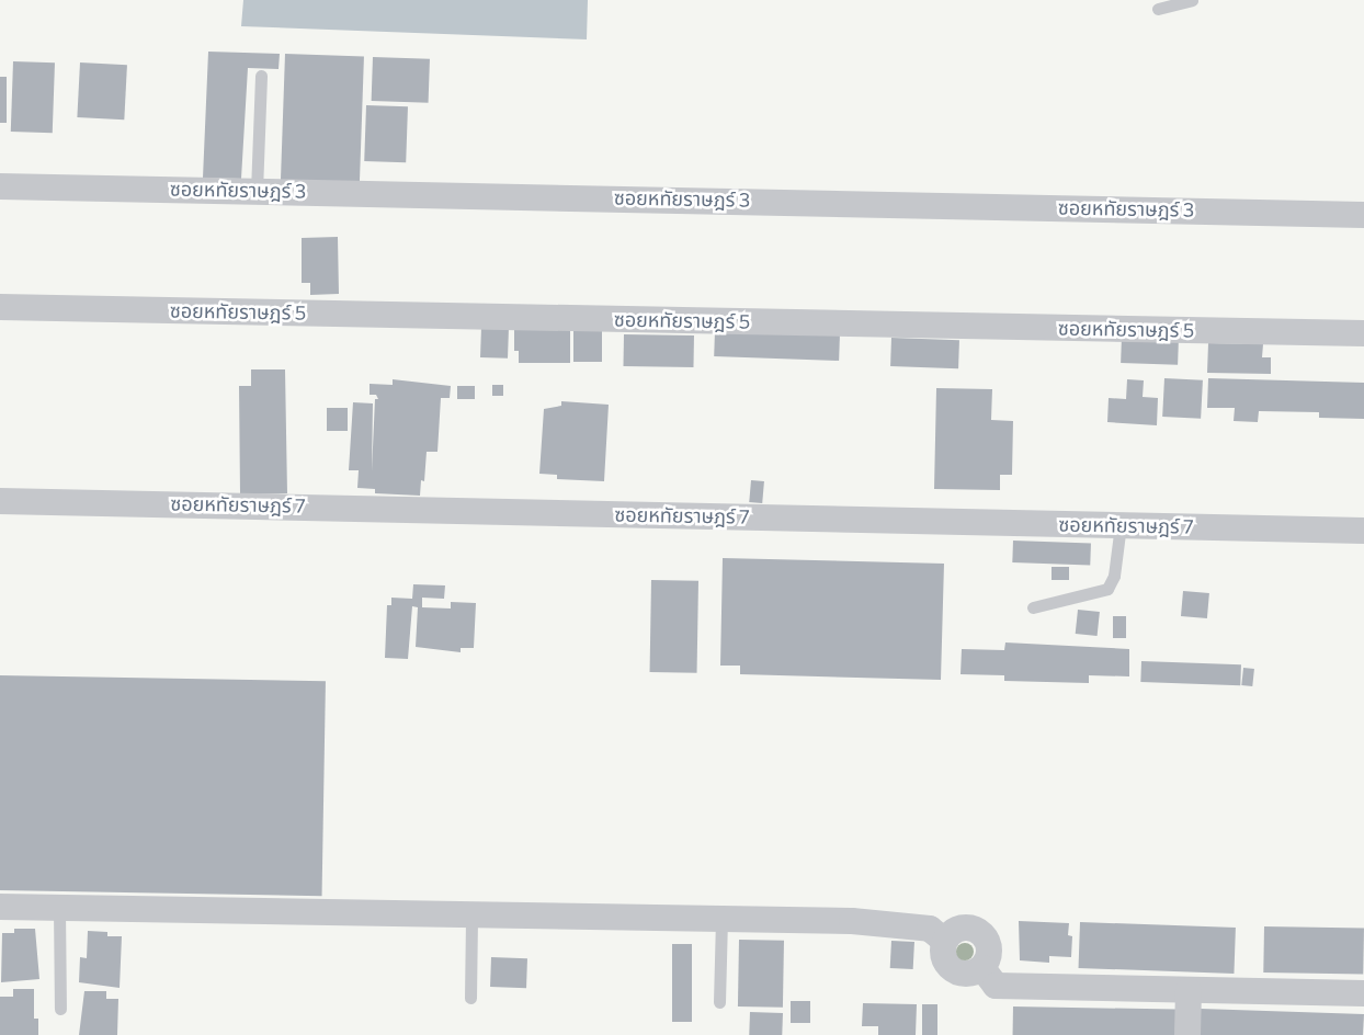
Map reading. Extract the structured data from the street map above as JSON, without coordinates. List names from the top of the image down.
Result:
{
  "streets": {
    "street": ["ซอยหทัยราษฎร์ 3", "ซอยหทัยราษฎร์ 5", "ซอยหทัยราษฎร์ 7"]
  }
}
